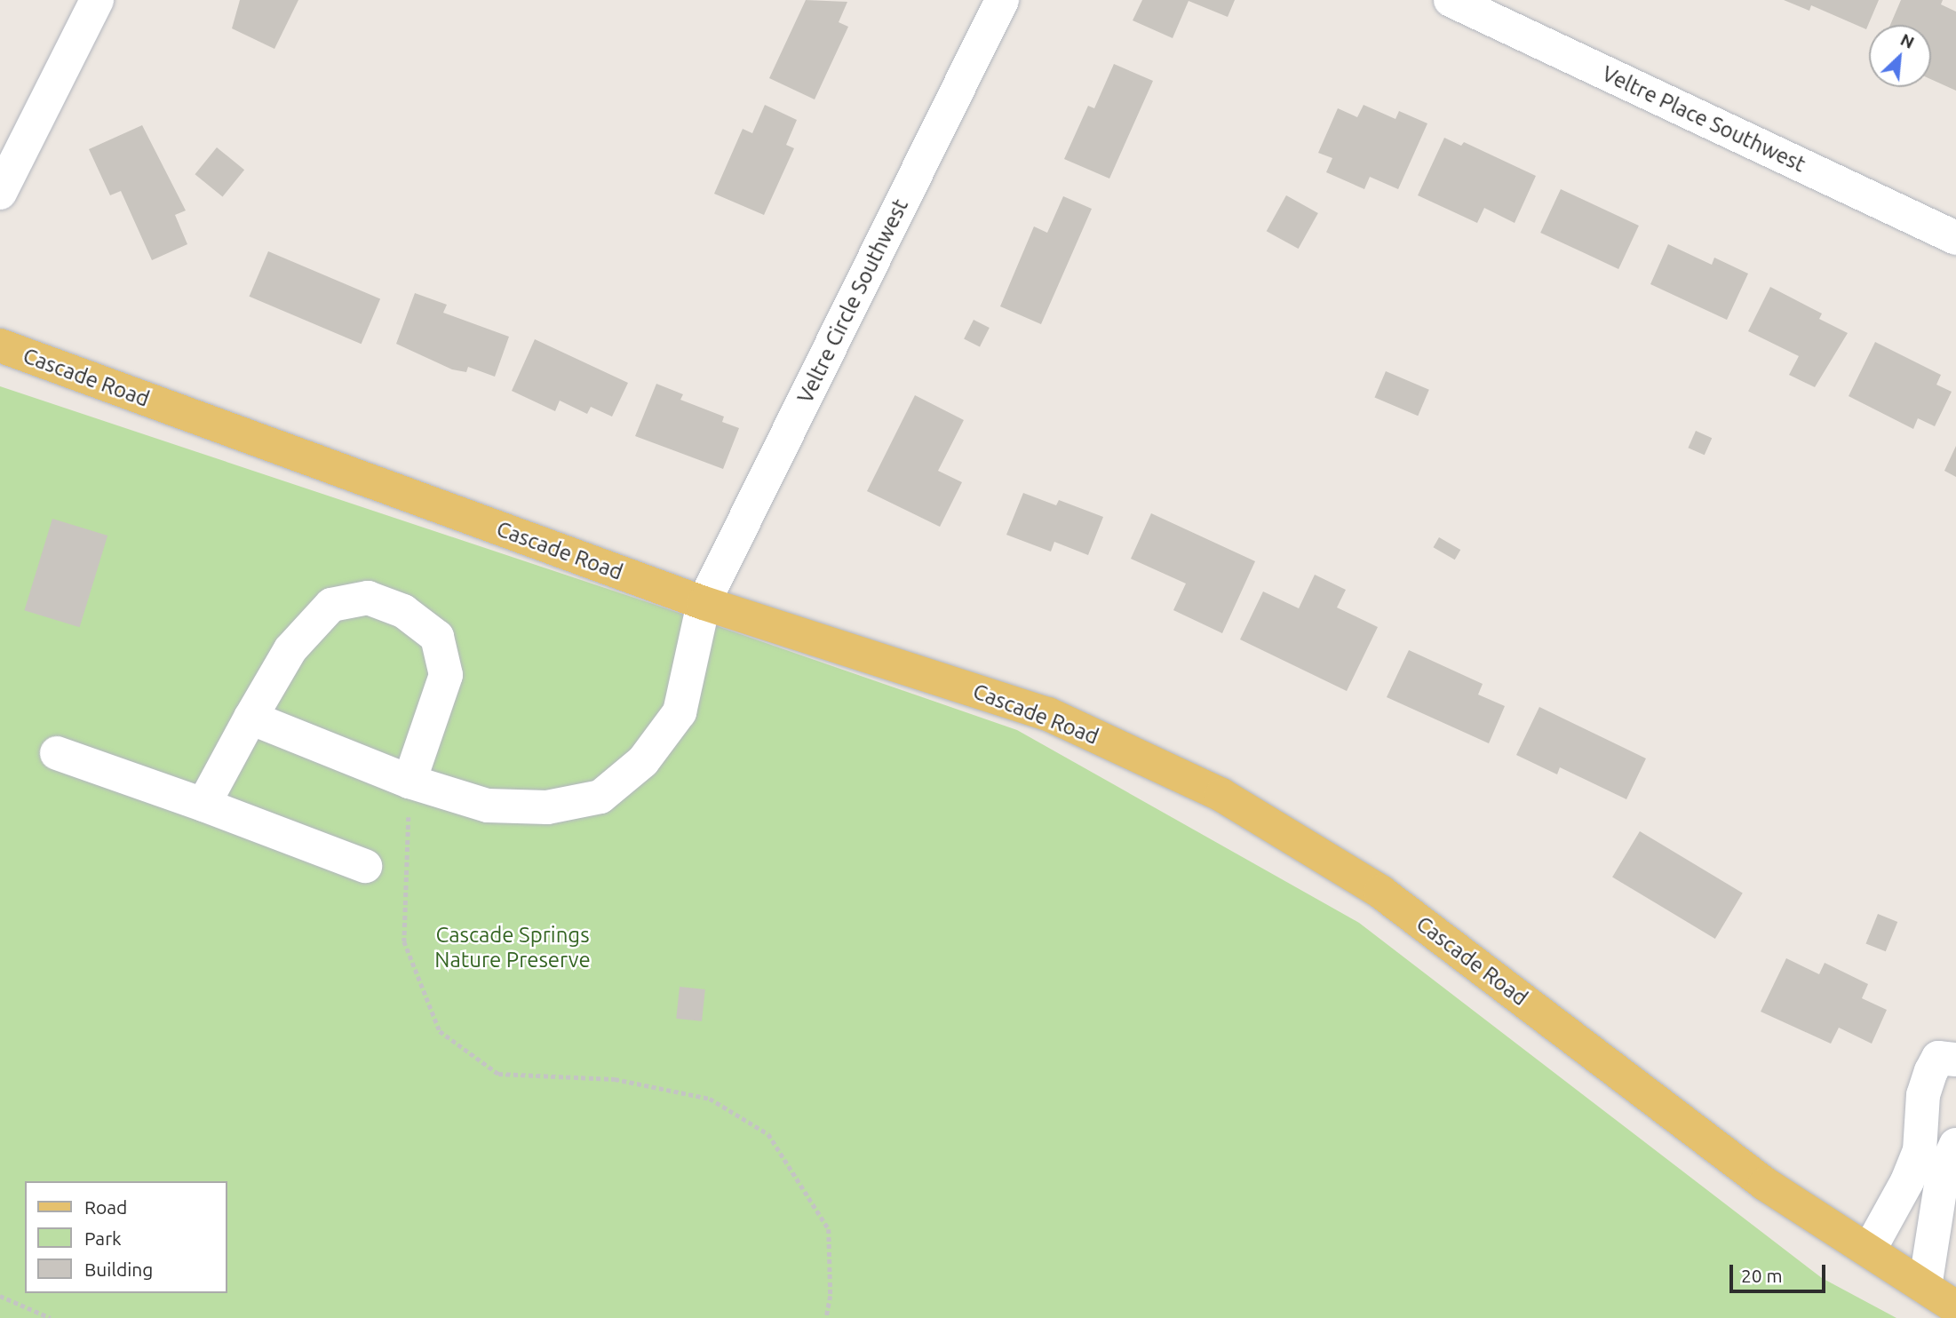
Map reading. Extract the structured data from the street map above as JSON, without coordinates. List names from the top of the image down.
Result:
{
  "streets": {
    "main road": ["Cascade Road"],
    "street": ["Veltre Place Southwest", "Veltre Circle Southwest"]
  },
  "crossings": [
    ["Veltre Circle Southwest", "Cascade Road"]
  ],
  "parks": ["Cascade Springs Nature Preserve"],
  "legend": ["Road", "Park", "Building"],
  "scale_bar": "20 m",
  "north": "top right"
}
